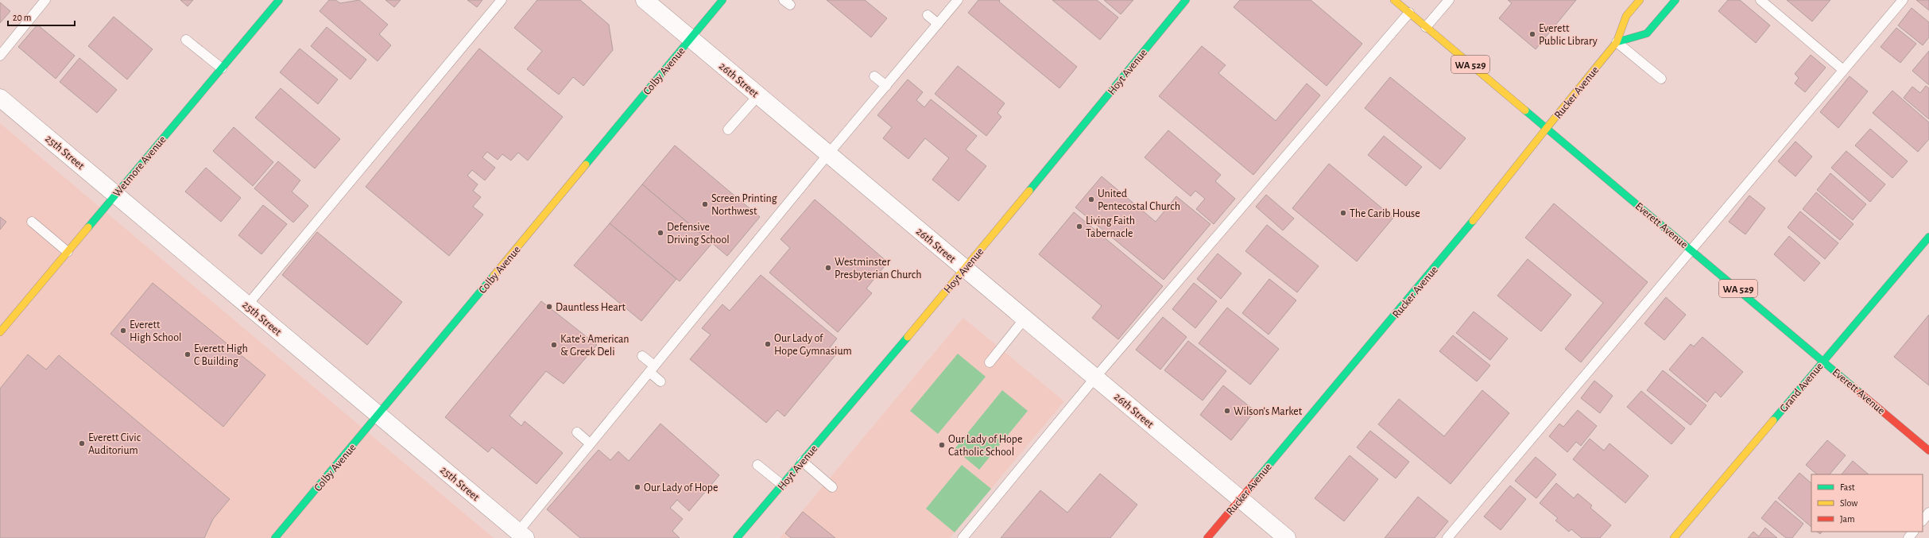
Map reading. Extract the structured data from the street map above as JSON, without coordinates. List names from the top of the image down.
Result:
{
  "streets": {
    "street": [
      "WA 529",
      "Colby Avenue",
      "Hoyt Avenue",
      "26th Street",
      "Rucker Avenue",
      "25th Street",
      "Wetmore Avenue",
      "Everett Avenue",
      "Grand Avenue"
    ]
  },
  "crossings": [
    ["Colby Avenue", "26th Street"],
    ["Colby Avenue", "25th Street"],
    ["Hoyt Avenue", "26th Street"],
    ["26th Street", "Rucker Avenue"],
    ["Rucker Avenue", "Everett Avenue"],
    ["25th Street", "Wetmore Avenue"],
    ["Everett Avenue", "Grand Avenue"]
  ],
  "places": [
    "Everett Public Library",
    "United Pentecostal Church",
    "Screen Printing Northwest",
    "The Carib House",
    "Living Faith Tabernacle",
    "Defensive Driving School",
    "Westminster Presbyterian Church",
    "Dauntless Heart",
    "Everett High School",
    "Our Lady of Hope Gymnasium",
    "Kate's American & Greek Deli",
    "Everett High C Building",
    "Wilson’s Market",
    "Everett Civic Auditorium",
    "Our Lady of Hope Catholic School",
    "Our Lady of Hope"
  ],
  "legend": ["Fast", "Slow", "Jam"],
  "scale_bar": "20 m"
}
